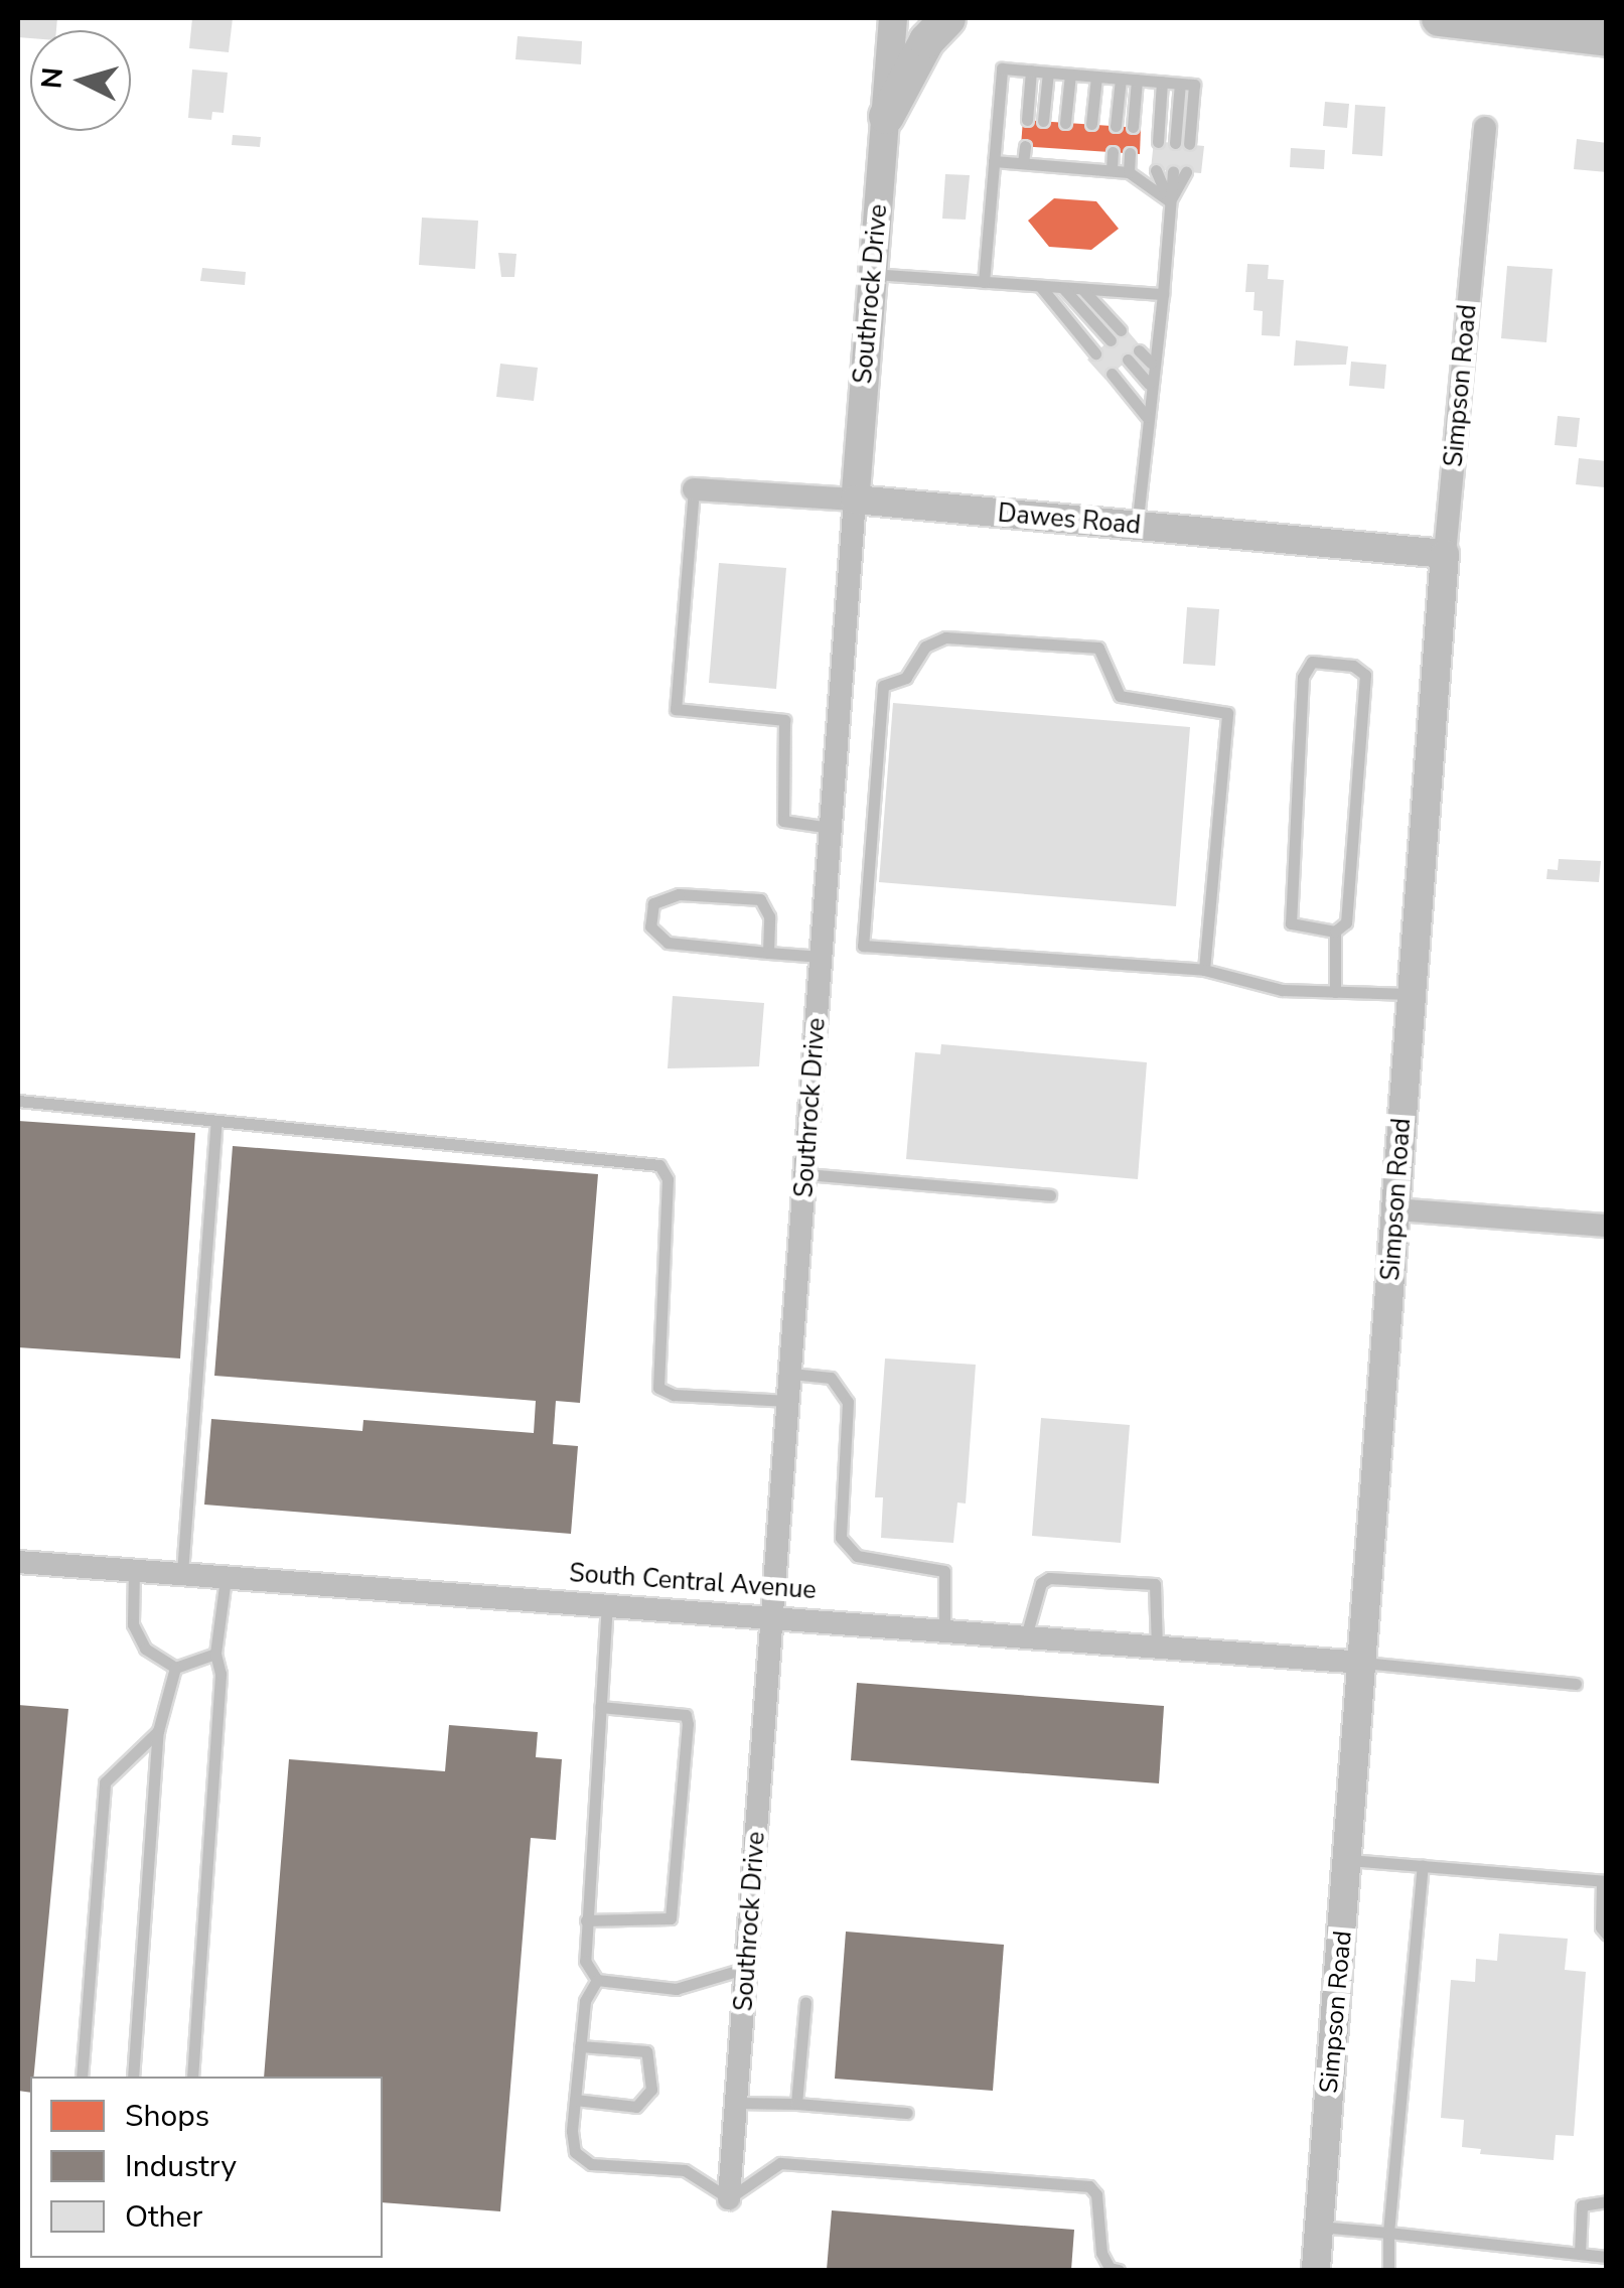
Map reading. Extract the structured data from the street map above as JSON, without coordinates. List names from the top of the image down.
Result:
{
  "streets": {
    "street": [
      "Southrock Drive",
      "Simpson Road",
      "Dawes Road",
      "South Central Avenue"
    ]
  },
  "crossings": [
    ["Southrock Drive", "Dawes Road"],
    ["Southrock Drive", "South Central Avenue"],
    ["Simpson Road", "Dawes Road"],
    ["Simpson Road", "South Central Avenue"]
  ],
  "legend": ["Shops", "Industry", "Other"],
  "north": "left"
}
